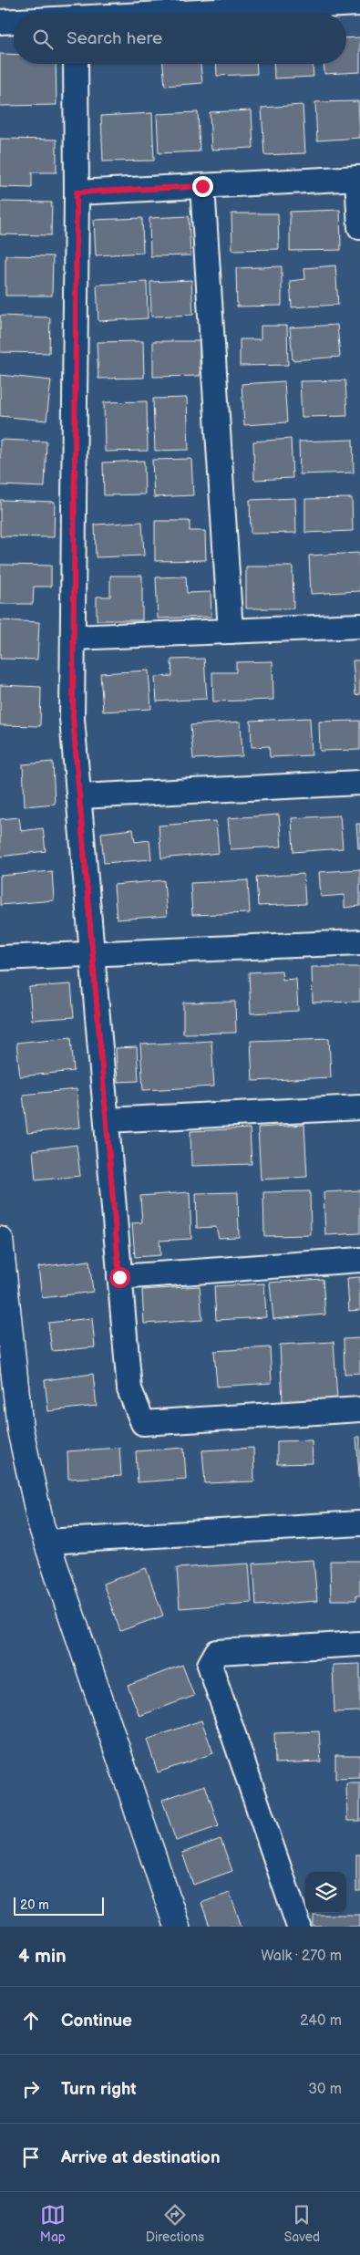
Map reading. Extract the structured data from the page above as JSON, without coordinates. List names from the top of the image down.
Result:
{
  "scale_bar": "20 m",
  "page": {
    "search": "Search here",
    "scale": "20 m",
    "heading": ["4 min", "Walk · 270 m"],
    "list": [
      ["Continue", "240 m"],
      ["Turn right", "30 m"],
      "Arrive at destination"
    ],
    "nav": ["Map", "Directions", "Saved"]
  }
}
